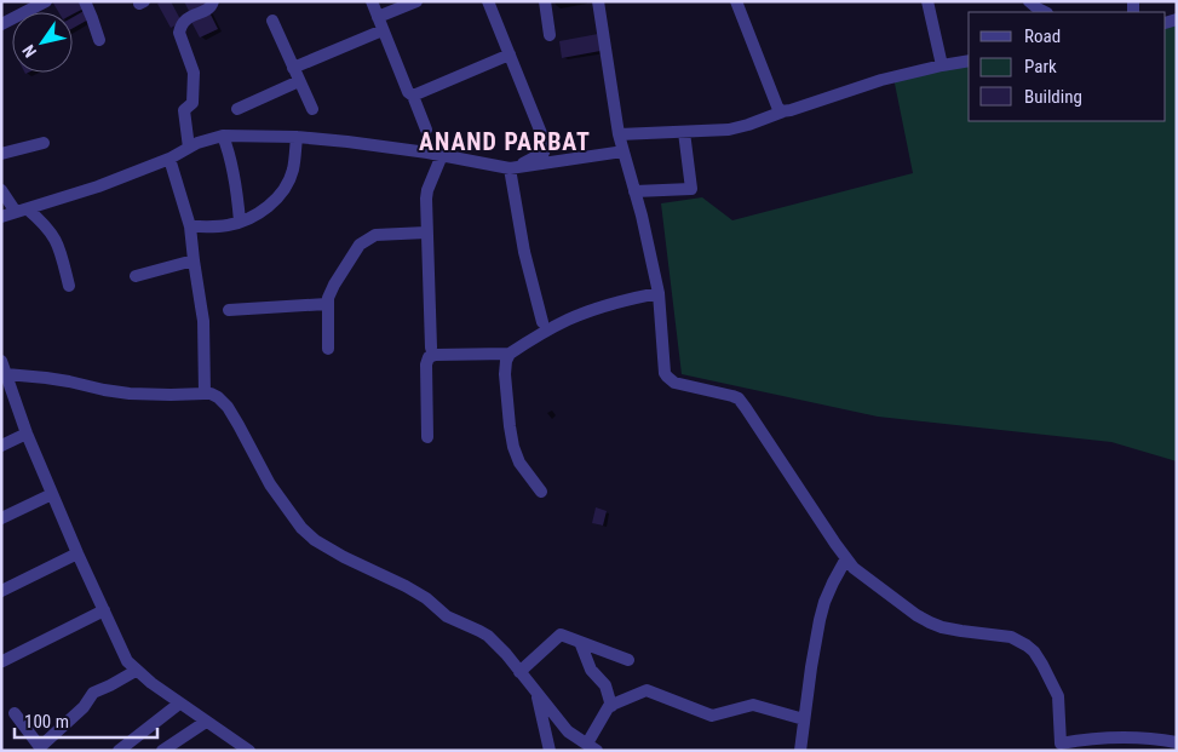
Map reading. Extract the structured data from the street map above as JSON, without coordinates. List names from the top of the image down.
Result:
{
  "districts": ["ANAND PARBAT"],
  "legend": ["Road", "Park", "Building"],
  "scale_bar": "100 m",
  "north": "bottom left"
}
